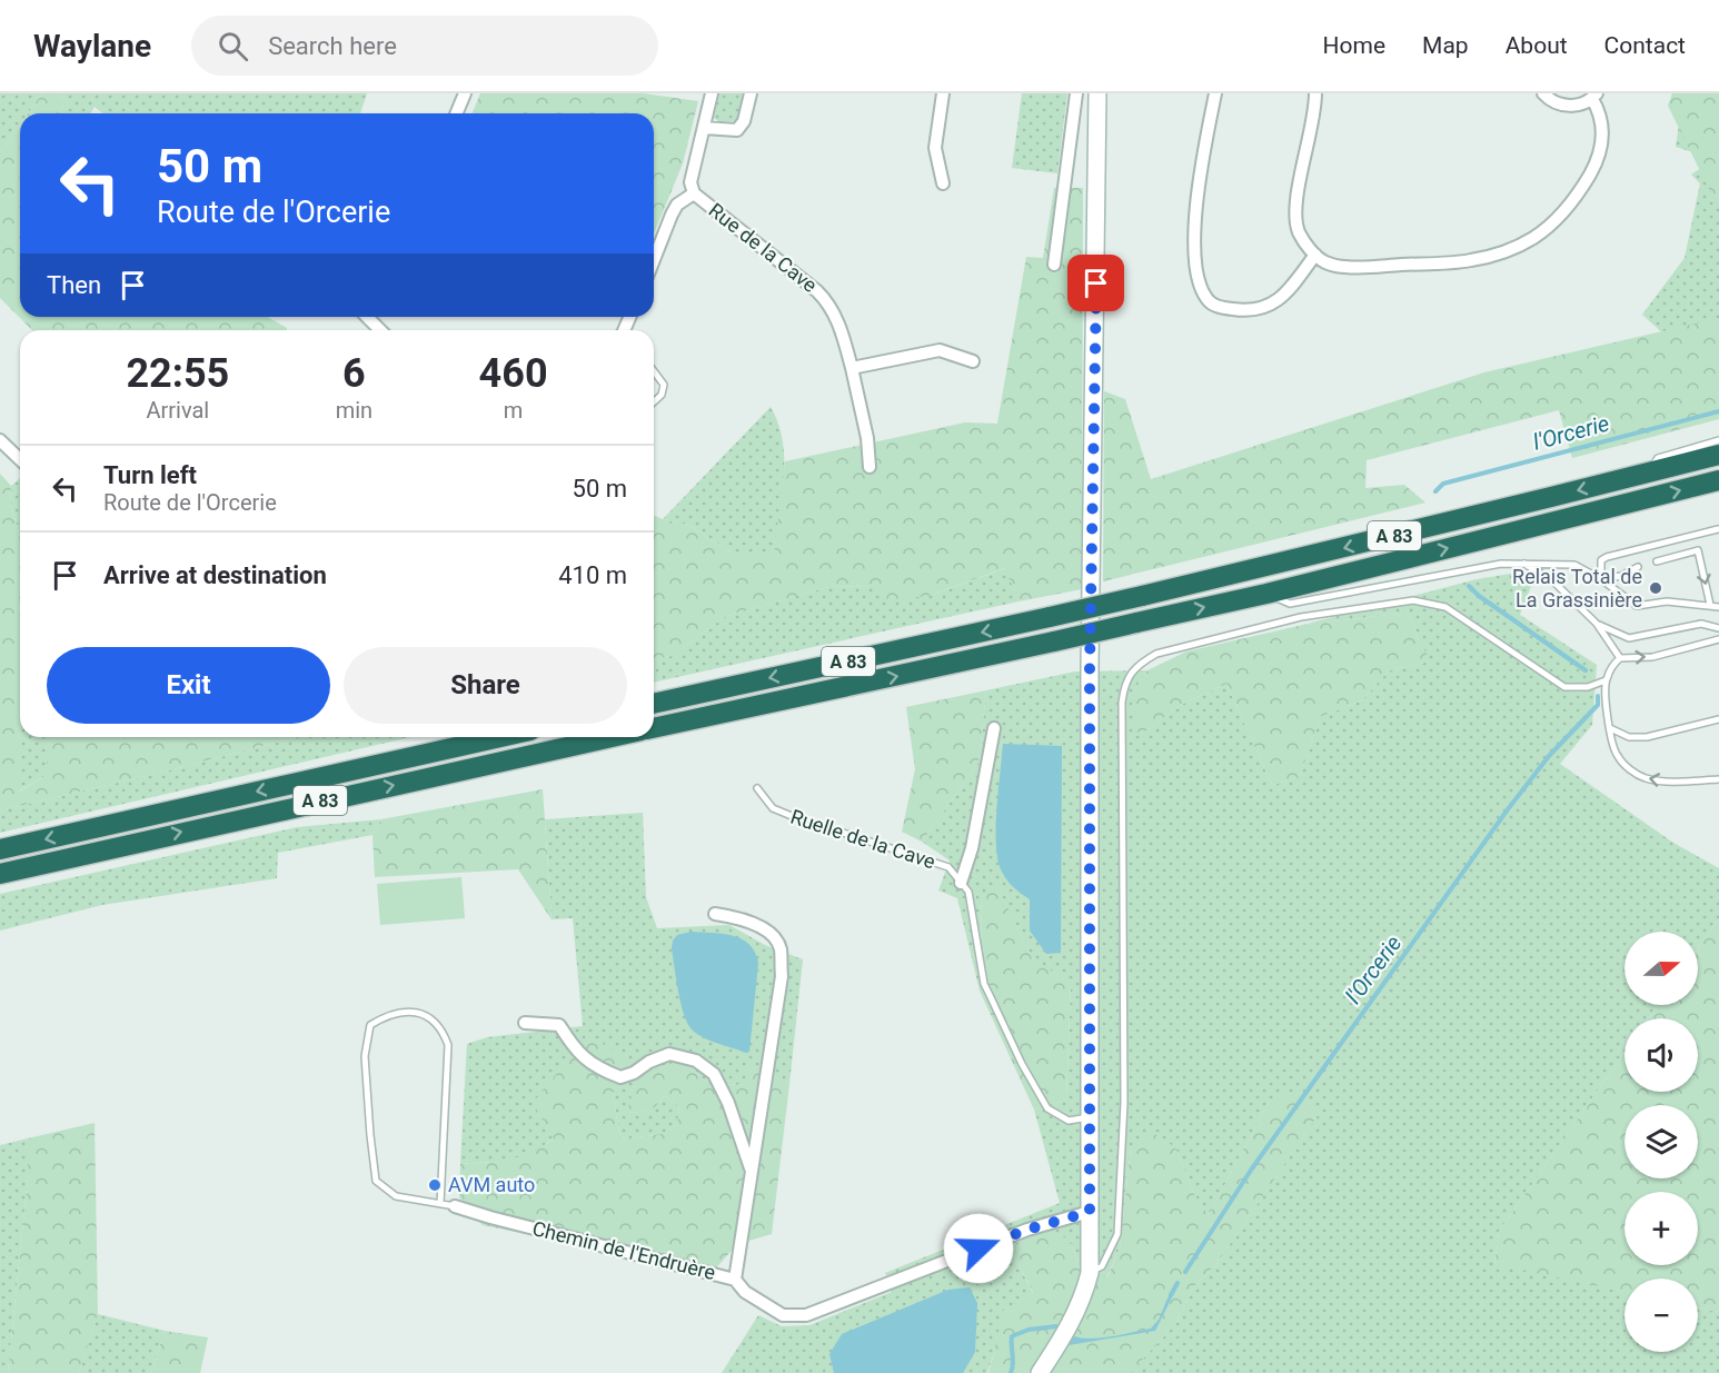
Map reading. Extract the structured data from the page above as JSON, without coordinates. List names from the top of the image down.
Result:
{
  "streets": {
    "highway": ["A 83"],
    "street": ["Rue de la Cave", "Chemin de l'Endruère"],
    "lane": ["Ruelle de la Cave"]
  },
  "water": ["l'Orcerie"],
  "places": ["Relais Total de La Grassinière", "AVM auto"],
  "north": "right",
  "page": {
    "header": "Waylane",
    "search": "Search here",
    "nav": [
      "Home",
      "Map",
      "About",
      "Contact"
    ],
    "turn": ["50 m", "Route de l'Orcerie"],
    "then": "Then",
    "eta": [
      "22:55",
      "Arrival",
      "6",
      "min",
      "460",
      "m"
    ],
    "list": [
      {
        "name": "Turn left",
        "note": "Route de l'Orcerie",
        "value": "50 m"
      },
      {
        "name": "Arrive at destination",
        "value": "410 m"
      }
    ],
    "buttons": ["Exit", "Share"],
    "map_buttons": ["+", "−"]
  }
}
